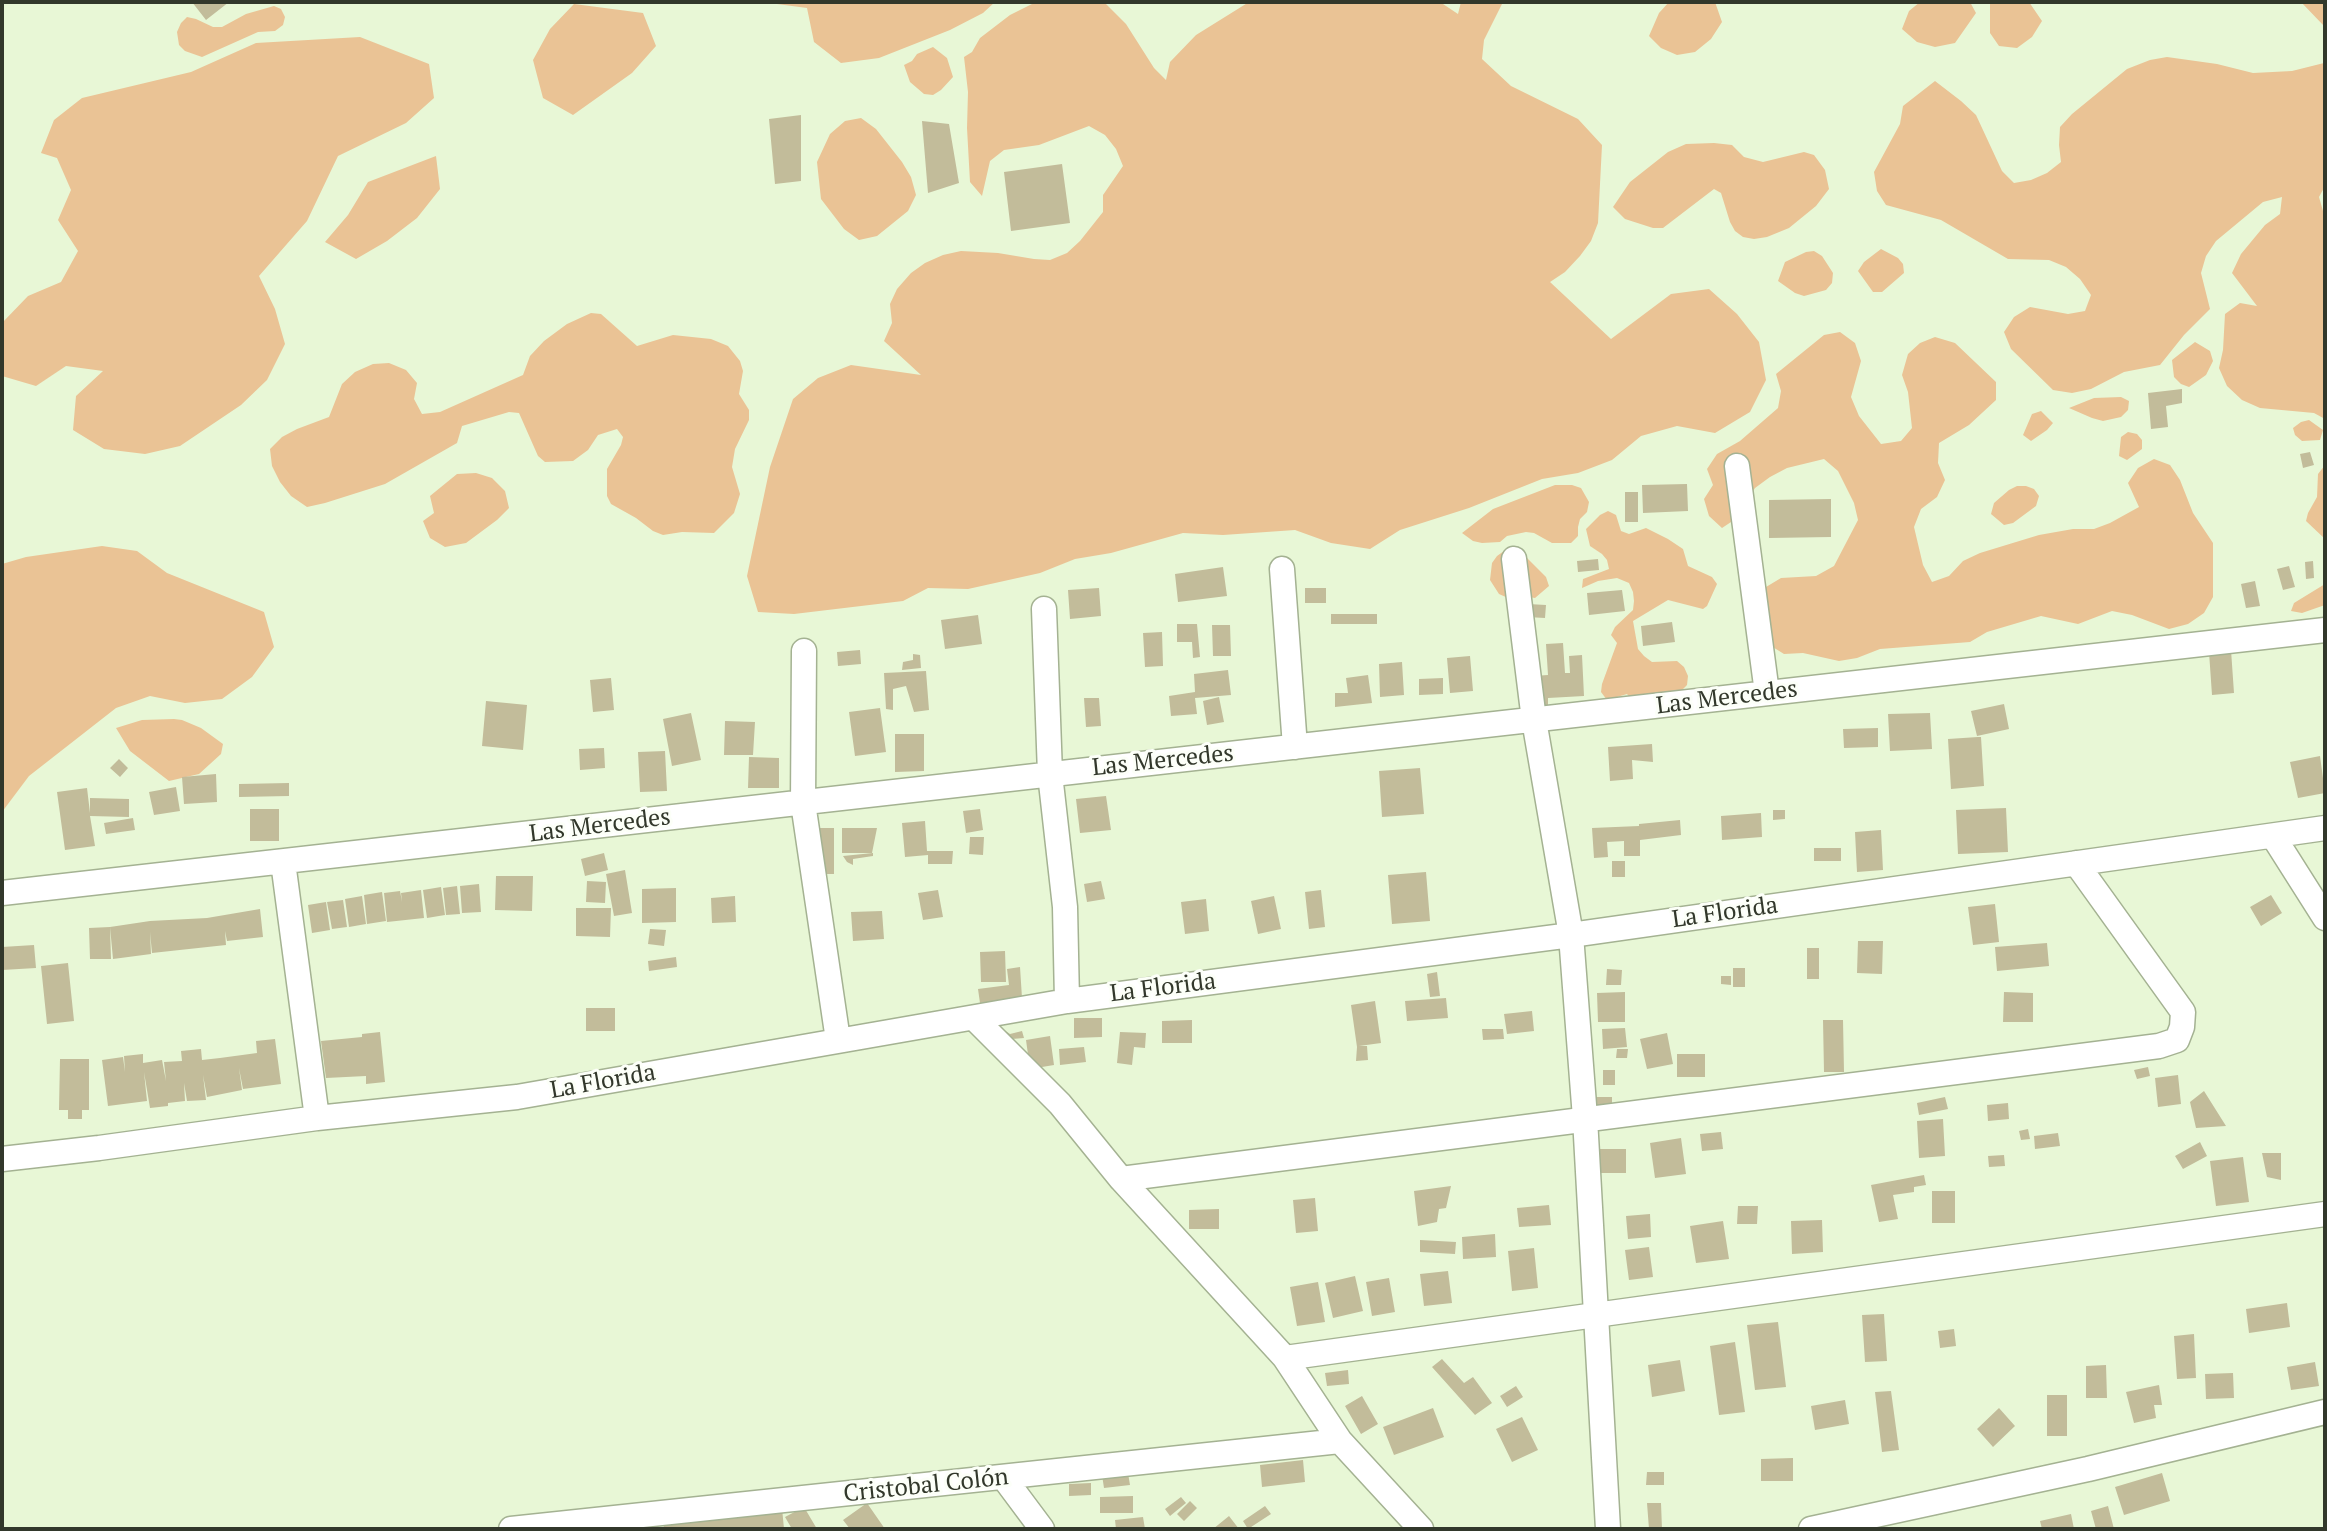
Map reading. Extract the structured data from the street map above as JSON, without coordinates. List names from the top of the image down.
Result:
{
  "streets": {
    "street": ["Las Mercedes", "La Florida", "Cristobal Colón"]
  }
}
